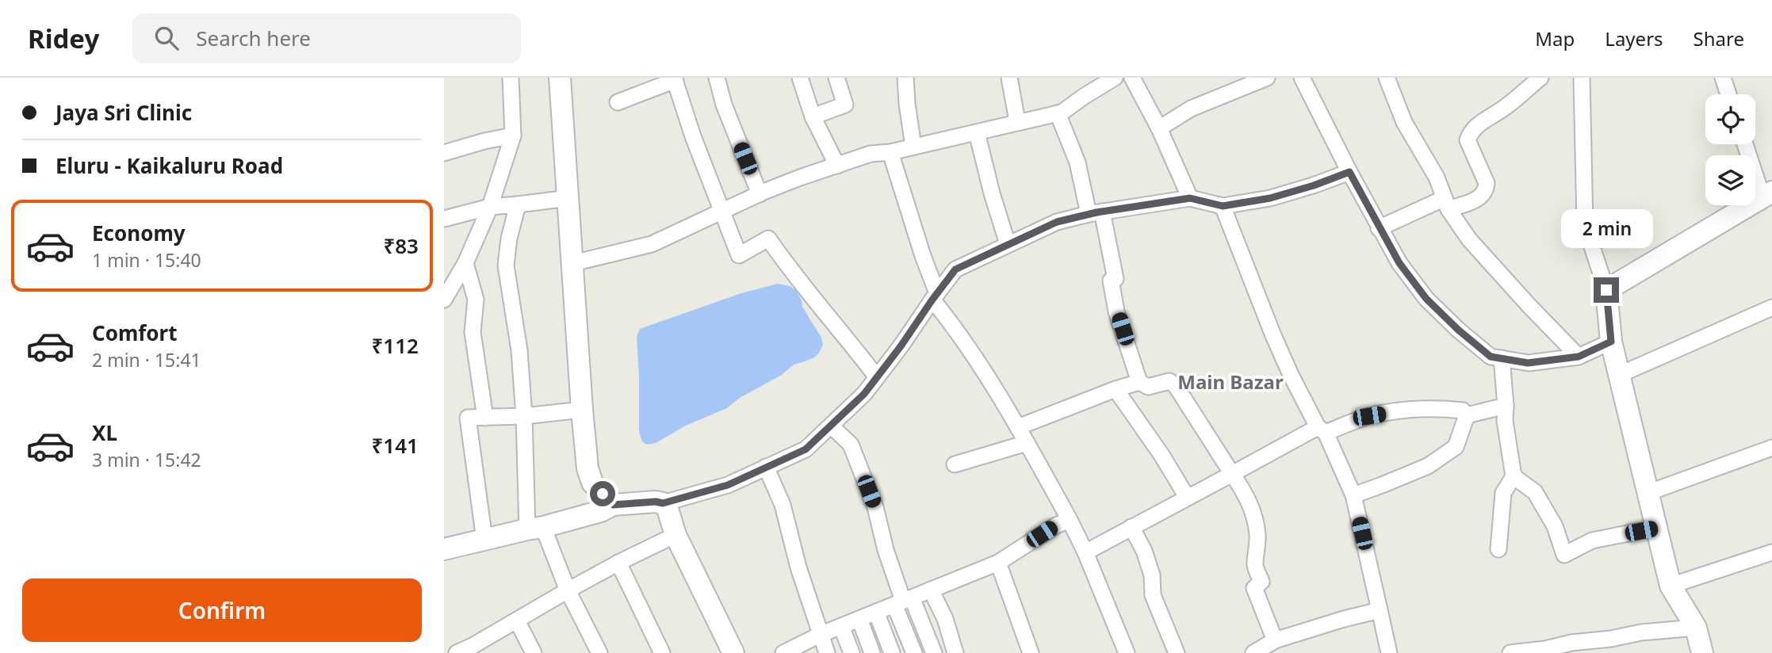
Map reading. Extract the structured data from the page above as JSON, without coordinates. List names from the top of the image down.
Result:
{
  "districts": ["Main Bazar"],
  "page": {
    "header": "Ridey",
    "search": "Search here",
    "nav": ["Map", "Layers", "Share"],
    "banner": ["Jaya Sri Clinic", "Eluru - Kaikaluru Road"],
    "list": [
      {
        "name": "Economy",
        "note": "1 min · 15:40",
        "value": "₹83"
      },
      {
        "name": "Comfort",
        "note": "2 min · 15:41",
        "value": "₹112"
      },
      {
        "name": "XL",
        "note": "3 min · 15:42",
        "value": "₹141"
      }
    ],
    "bubble": "2 min",
    "buttons": "Confirm"
  }
}
